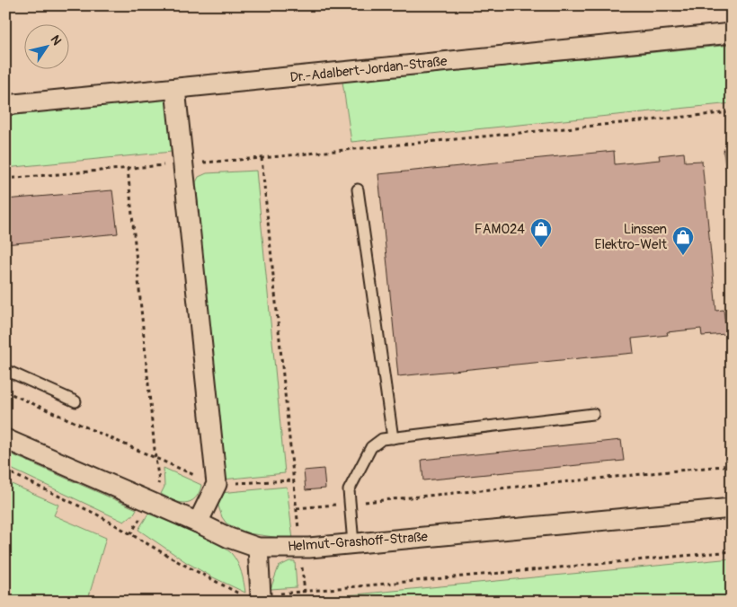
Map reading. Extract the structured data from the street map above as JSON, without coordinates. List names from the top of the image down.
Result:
{
  "streets": {
    "street": ["Dr.-Adalbert-Jordan-Straße", "Helmut-Grashoff-Straße"]
  },
  "places": {
    "shop": ["FAMO24", "Linssen Elektro-Welt"]
  },
  "north": "top right"
}
